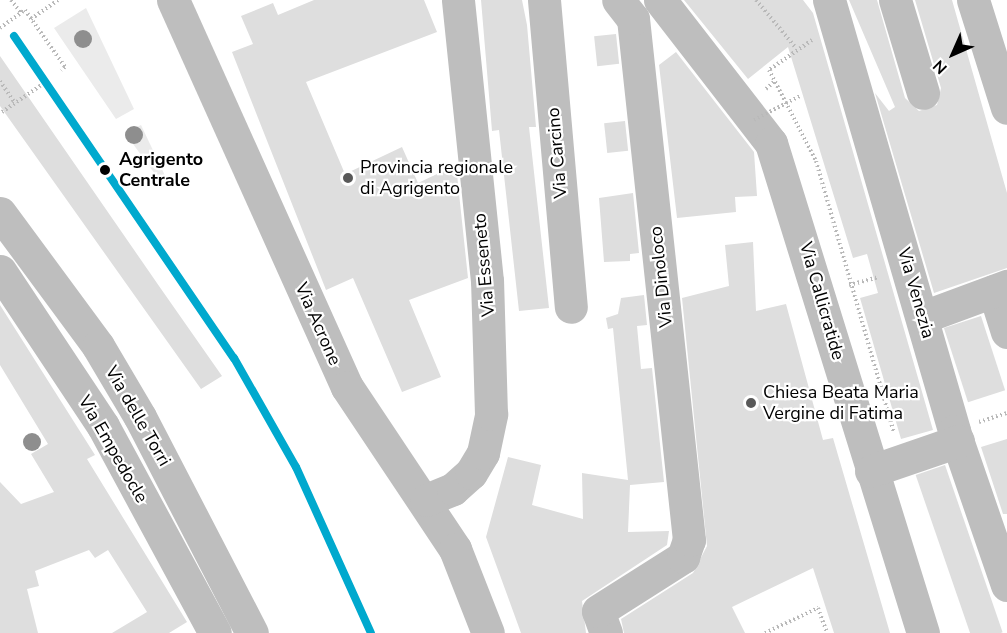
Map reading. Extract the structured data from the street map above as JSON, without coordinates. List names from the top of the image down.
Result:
{
  "streets": {
    "street": [
      "Via Carcino",
      "Via Esseneto",
      "Via Dinoloco",
      "Via Venezia",
      "Via Callicratide",
      "Via Acrone",
      "Via delle Torri",
      "Via Empedocle"
    ]
  },
  "crossings": [
    ["Via Esseneto", "Via Acrone"]
  ],
  "places": ["Agrigento Centrale", "Provincia regionale di Agrigento", "Chiesa Beata Maria Vergine di Fatima"],
  "north": "bottom left"
}
